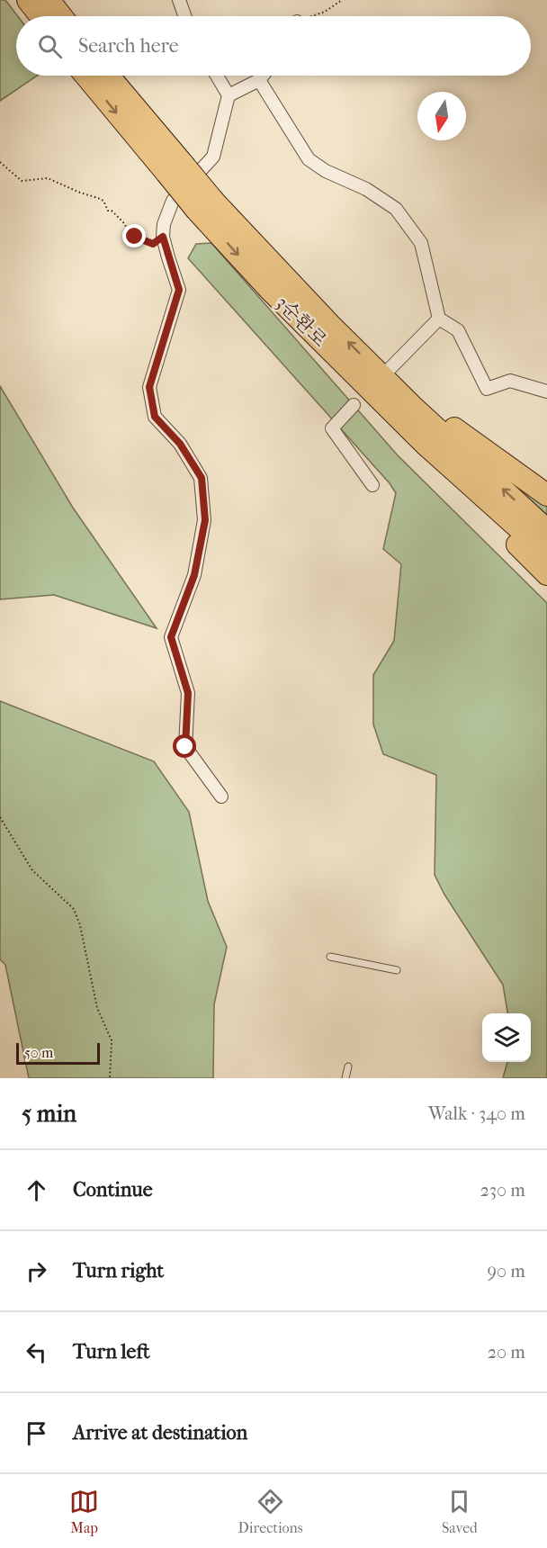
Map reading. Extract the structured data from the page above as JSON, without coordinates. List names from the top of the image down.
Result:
{
  "streets": {
    "highway": ["3순환로"]
  },
  "scale_bar": "50 m",
  "north": "bottom",
  "page": {
    "search": "Search here",
    "scale": "50 m",
    "heading": ["5 min", "Walk · 340 m"],
    "list": [
      ["Continue", "230 m"],
      ["Turn right", "90 m"],
      ["Turn left", "20 m"],
      "Arrive at destination"
    ],
    "nav": ["Map", "Directions", "Saved"]
  }
}
